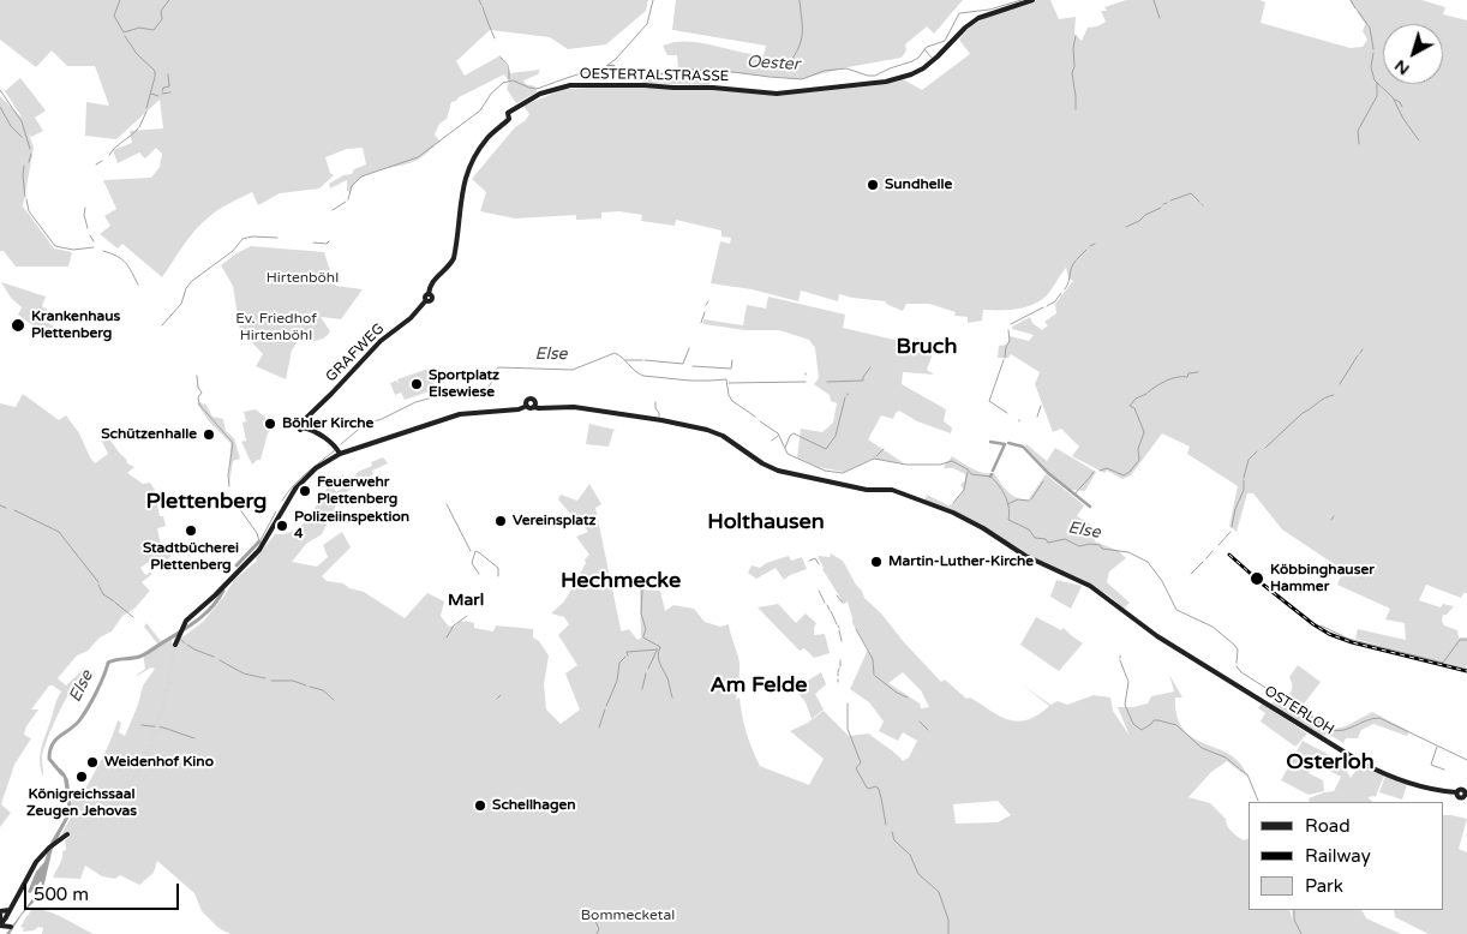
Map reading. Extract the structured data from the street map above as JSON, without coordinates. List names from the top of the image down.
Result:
{
  "streets": {
    "main road": ["OESTERTALSTRASSE", "GRAFWEG", "OSTERLOH"]
  },
  "crossings": [
    ["OESTERTALSTRASSE", "GRAFWEG"]
  ],
  "districts": [
    "Bruch",
    "Plettenberg",
    "Holthausen",
    "Hechmecke",
    "Marl",
    "Am Felde",
    "Osterloh"
  ],
  "water": ["Oester", "Else"],
  "parks": ["Hirtenböhl", "Ev. Friedhof Hirtenböhl", "Bommecketal"],
  "places": [
    "Sundhelle",
    "Krankenhaus Plettenberg",
    "Sportplatz Elsewiese",
    "Böhler Kirche",
    "Schützenhalle",
    "Feuerwehr Plettenberg",
    "Vereinsplatz",
    "Polizeiinspektion 4",
    "Stadtbücherei Plettenberg",
    "Martin-Luther-Kirche",
    "Köbbinghauser Hammer",
    "Weidenhof Kino",
    "Königreichssaal Zeugen Jehovas",
    "Schellhagen"
  ],
  "legend": ["Road", "Railway", "Park"],
  "scale_bar": "500 m",
  "north": "bottom left"
}
